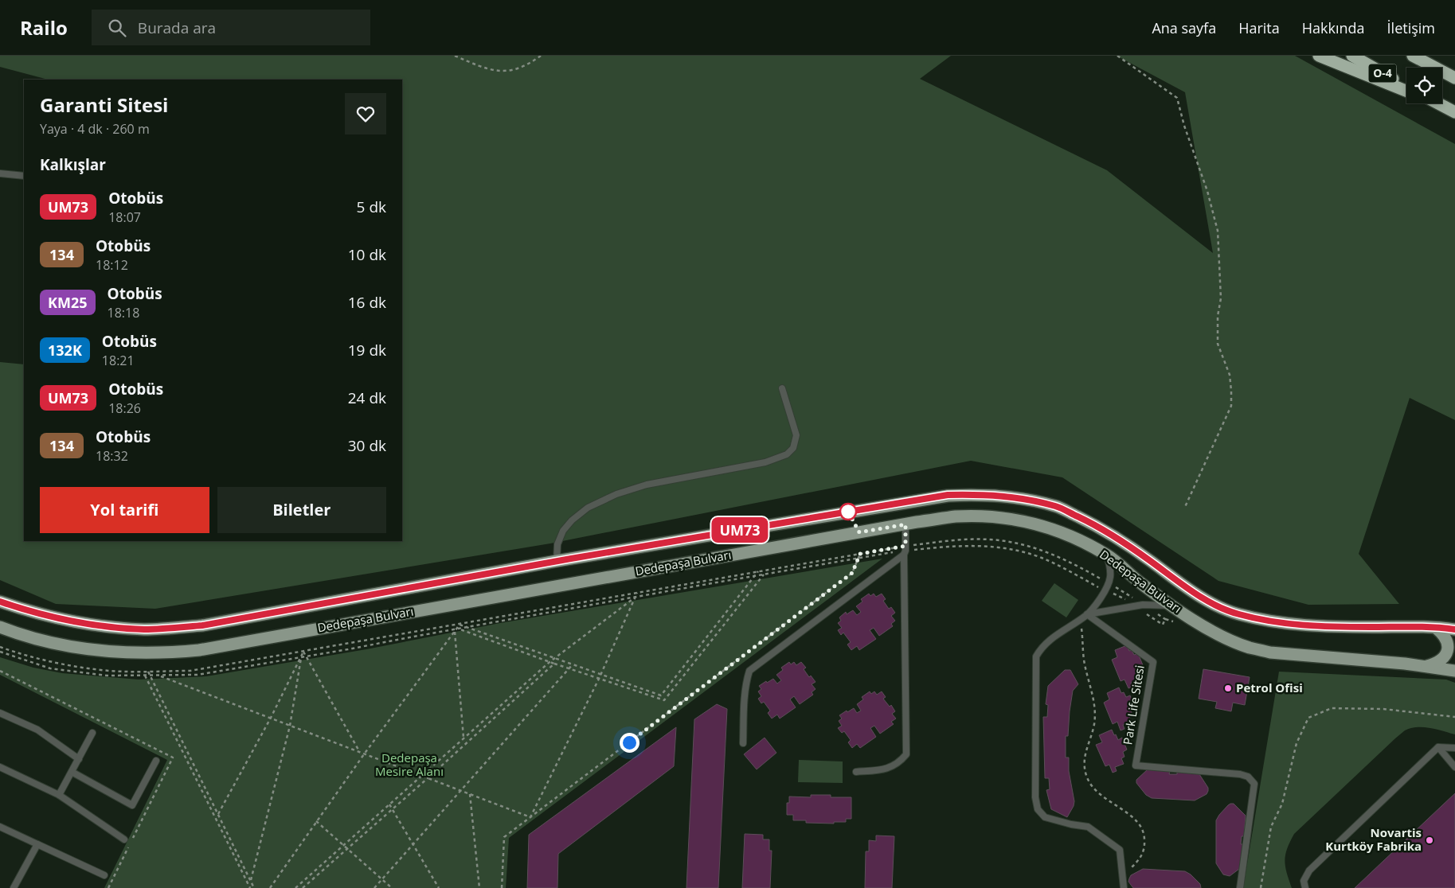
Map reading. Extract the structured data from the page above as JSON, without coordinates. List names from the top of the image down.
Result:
{
  "streets": {
    "highway": ["O-4"],
    "main road": ["Dedepaşa Bulvarı"],
    "lane": ["Park Life Sitesi"]
  },
  "parks": ["Dedepaşa Mesire Alanı"],
  "places": ["Petrol Ofisi", "Novartis Kurtköy Fabrika"],
  "lines": ["bus line UM73"],
  "page": {
    "header": "Railo",
    "search": "Burada ara",
    "nav": [
      "Ana sayfa",
      "Harita",
      "Hakkında",
      "İletişim"
    ],
    "on_map": "UM73",
    "heading": [
      ["Garanti Sitesi", "Yaya · 4 dk · 260 m"],
      "Kalkışlar"
    ],
    "list": [
      {
        "mark": "UM73",
        "name": "Otobüs",
        "note": "18:07",
        "value": "5 dk"
      },
      {
        "mark": "134",
        "name": "Otobüs",
        "note": "18:12",
        "value": "10 dk"
      },
      {
        "mark": "KM25",
        "name": "Otobüs",
        "note": "18:18",
        "value": "16 dk"
      },
      {
        "mark": "132K",
        "name": "Otobüs",
        "note": "18:21",
        "value": "19 dk"
      },
      {
        "mark": "UM73",
        "name": "Otobüs",
        "note": "18:26",
        "value": "24 dk"
      },
      {
        "mark": "134",
        "name": "Otobüs",
        "note": "18:32",
        "value": "30 dk"
      }
    ],
    "buttons": ["Yol tarifi", "Biletler"]
  }
}
